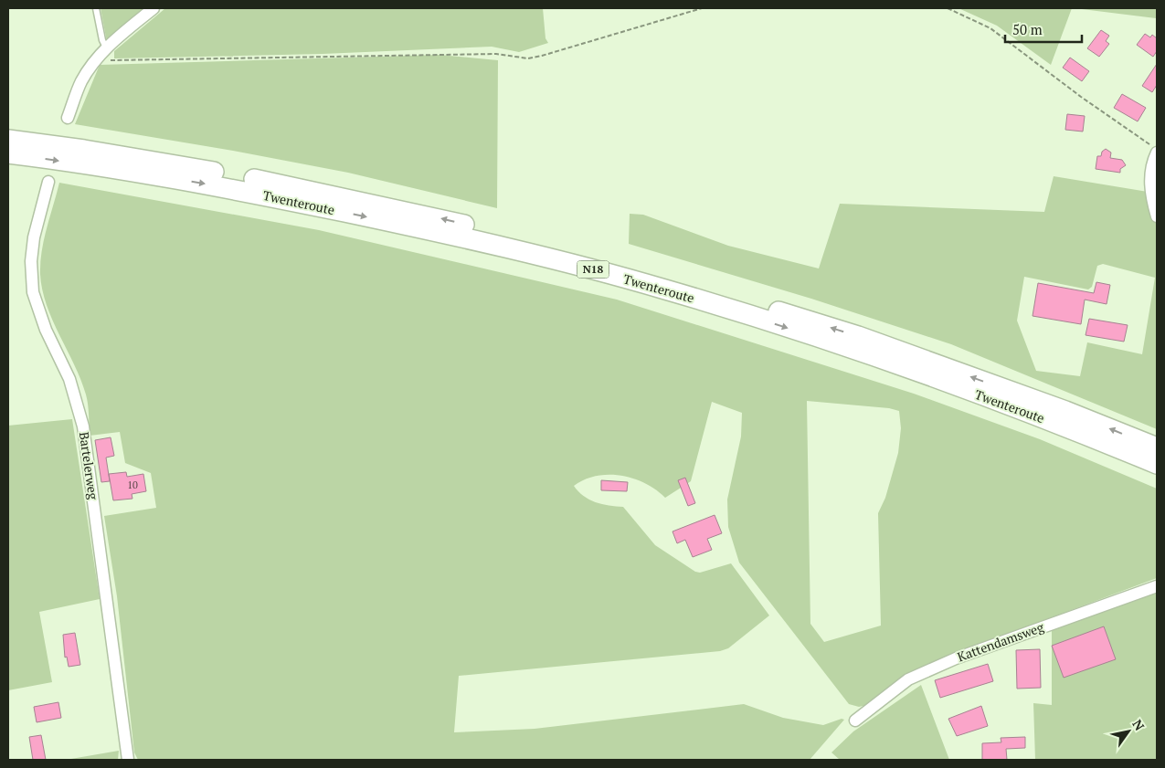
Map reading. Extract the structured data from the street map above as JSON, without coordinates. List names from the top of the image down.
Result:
{
  "streets": {
    "highway": ["Twenteroute", "N18"],
    "street": ["Bartelerweg", "Kattendamsweg"]
  },
  "house_numbers": ["10"],
  "scale_bar": "50 m",
  "north": "top right"
}
